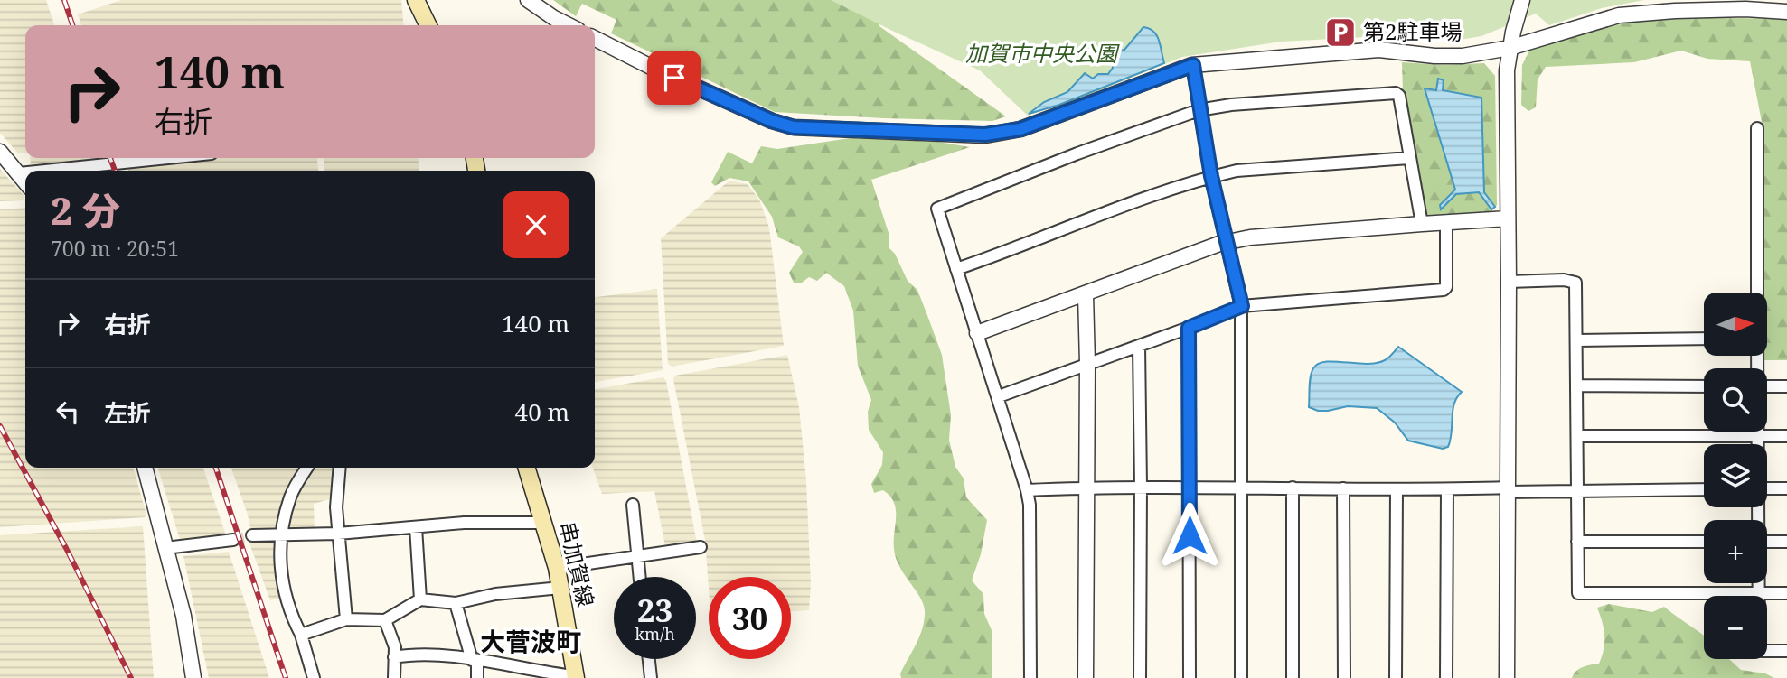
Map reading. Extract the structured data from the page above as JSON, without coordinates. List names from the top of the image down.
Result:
{
  "streets": {
    "main road": ["串加賀線"]
  },
  "districts": ["大菅波町"],
  "parks": ["加賀市中央公園"],
  "places": {
    "parking": ["第2駐車場"]
  },
  "north": "right",
  "page": {
    "turn": ["140 m", "右折"],
    "heading": ["2 分", "700 m · 20:51"],
    "list": [
      {
        "name": "右折",
        "value": "140 m"
      },
      {
        "name": "左折",
        "value": "40 m"
      }
    ],
    "map_buttons": ["+", "−"],
    "speed": "23 km/h",
    "limit": "30"
  }
}
